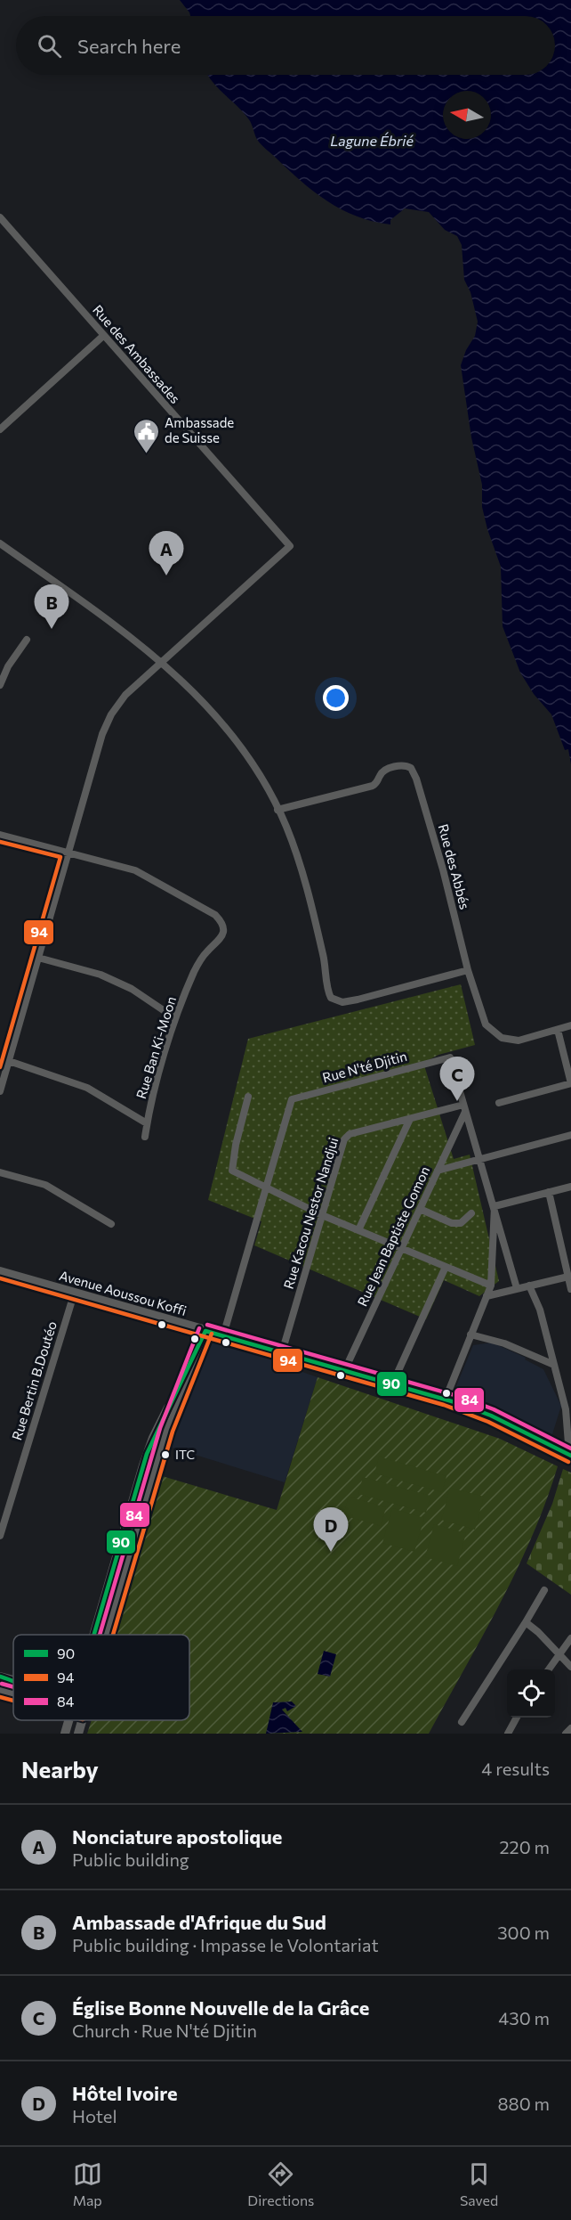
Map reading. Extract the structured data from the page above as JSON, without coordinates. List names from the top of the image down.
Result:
{
  "streets": {
    "street": [
      "Rue des Ambassades",
      "Rue des Abbés",
      "Rue Ban Ki-Moon",
      "Rue N'té Djitin",
      "Rue Kacou Nestor Nandjui",
      "Rue Jean Baptiste Gomon",
      "Avenue Aoussou Koffi",
      "Rue Bertin B.Doutéo"
    ]
  },
  "crossings": [
    ["Rue N'té Djitin", "Rue Kacou Nestor Nandjui"],
    ["Rue N'té Djitin", "Rue Jean Baptiste Gomon"],
    ["Rue N'té Djitin", "Avenue Aoussou Koffi"],
    ["Rue Kacou Nestor Nandjui", "Rue Jean Baptiste Gomon"],
    ["Rue Kacou Nestor Nandjui", "Avenue Aoussou Koffi"],
    ["Rue Jean Baptiste Gomon", "Avenue Aoussou Koffi"],
    ["Avenue Aoussou Koffi", "Rue Bertin B.Doutéo"]
  ],
  "water": ["Lagune Ébrié"],
  "places": {
    "public building": ["Ambassade de Suisse"],
    "other": ["ITC"]
  },
  "lines": ["transit line 94", "transit line 84", "transit line 90"],
  "legend": ["90", "94", "84"],
  "north": "left",
  "page": {
    "search": "Search here",
    "pins": [
      "A",
      "B",
      "C",
      "D"
    ],
    "heading": ["Nearby", "4 results"],
    "list": [
      {
        "mark": "A",
        "name": "Nonciature apostolique",
        "note": "Public building",
        "value": "220 m"
      },
      {
        "mark": "B",
        "name": "Ambassade d'Afrique du Sud",
        "note": "Public building · Impasse le Volontariat",
        "value": "300 m"
      },
      {
        "mark": "C",
        "name": "Église Bonne Nouvelle de la Grâce",
        "note": "Church · Rue N'té Djitin",
        "value": "430 m"
      },
      {
        "mark": "D",
        "name": "Hôtel Ivoire",
        "note": "Hotel",
        "value": "880 m"
      }
    ],
    "nav": ["Map", "Directions", "Saved"]
  }
}
